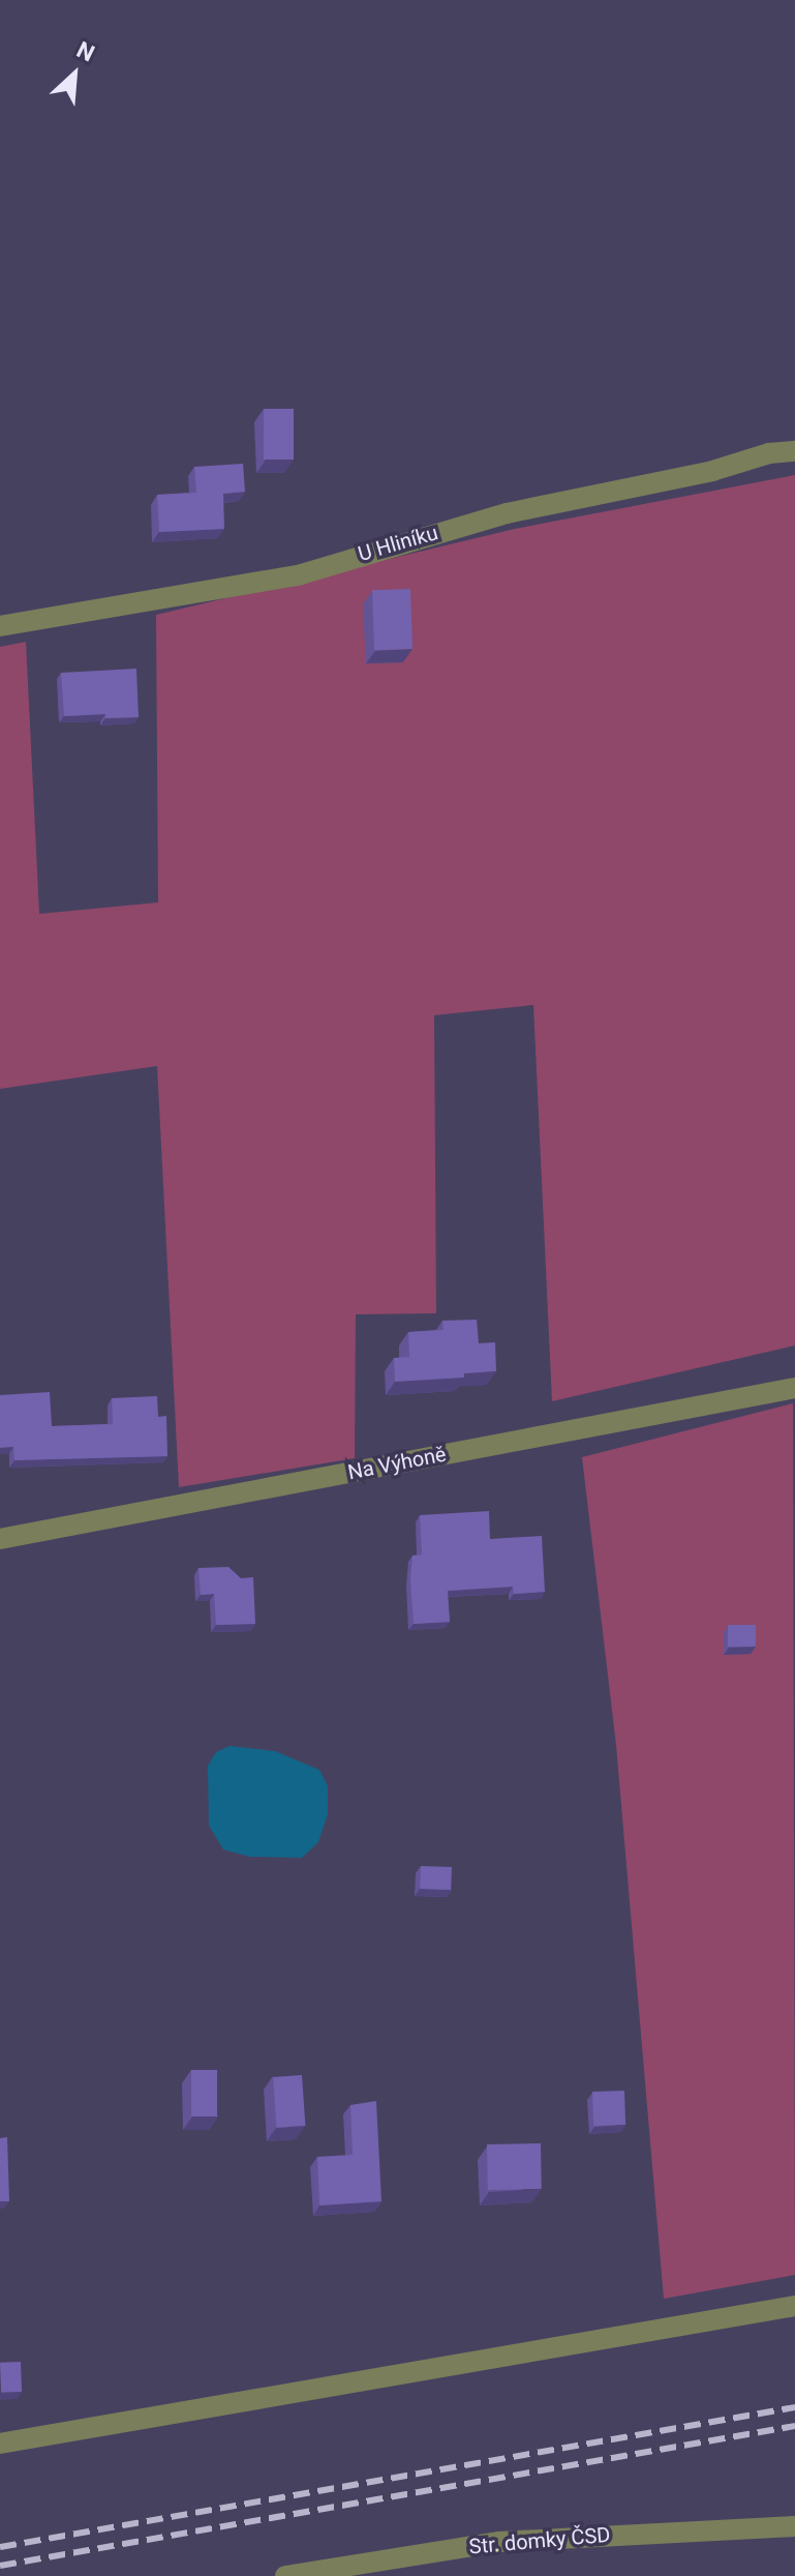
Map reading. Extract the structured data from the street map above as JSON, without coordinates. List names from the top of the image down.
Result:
{
  "streets": {
    "street": ["U Hliníku", "Na Výhoně", "Str. domky ČSD"]
  },
  "north": "top right"
}
